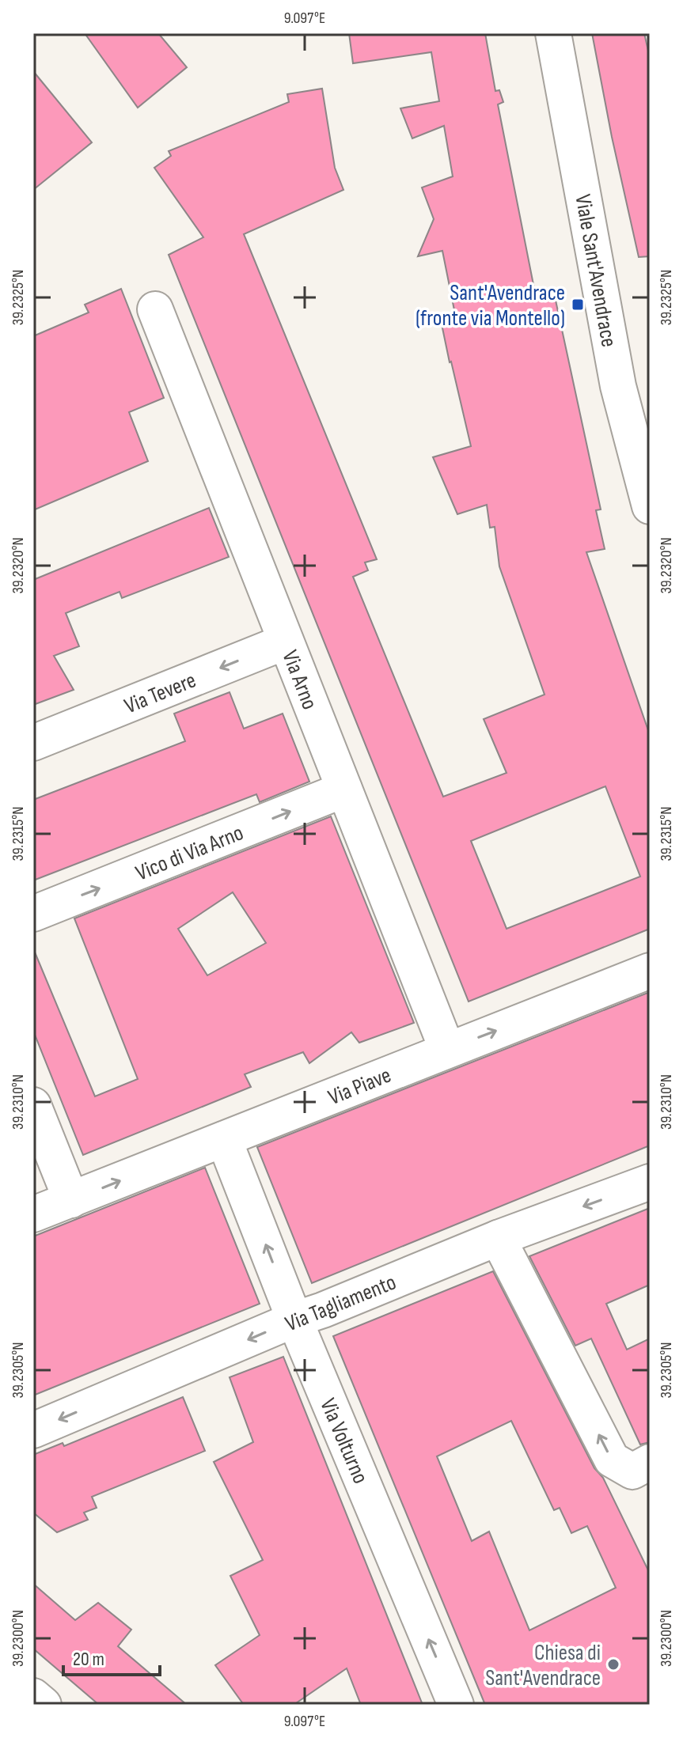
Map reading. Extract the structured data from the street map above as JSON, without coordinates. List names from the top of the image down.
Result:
{
  "streets": {
    "street": [
      "Viale Sant'Avendrace",
      "Via Arno",
      "Via Tevere",
      "Vico di Via Arno",
      "Via Piave",
      "Via Tagliamento",
      "Via Volturno"
    ]
  },
  "crossings": [
    ["Via Arno", "Via Tevere"],
    ["Via Arno", "Vico di Via Arno"],
    ["Via Arno", "Via Piave"],
    ["Via Piave", "Via Volturno"],
    ["Via Tagliamento", "Via Volturno"]
  ],
  "one_way": [
    "Via Tevere",
    "Vico di Via Arno",
    "Via Piave",
    "Via Tagliamento"
  ],
  "places": {
    "transit": ["Sant'Avendrace (fronte via Montello)"],
    "other": ["Chiesa di Sant'Avendrace"]
  },
  "scale_bar": "20 m",
  "coordinates": [
    "9.097°E",
    "39.2325°N",
    "39.2320°N",
    "39.2315°N",
    "39.2310°N",
    "39.2305°N",
    "39.2300°N"
  ]
}
